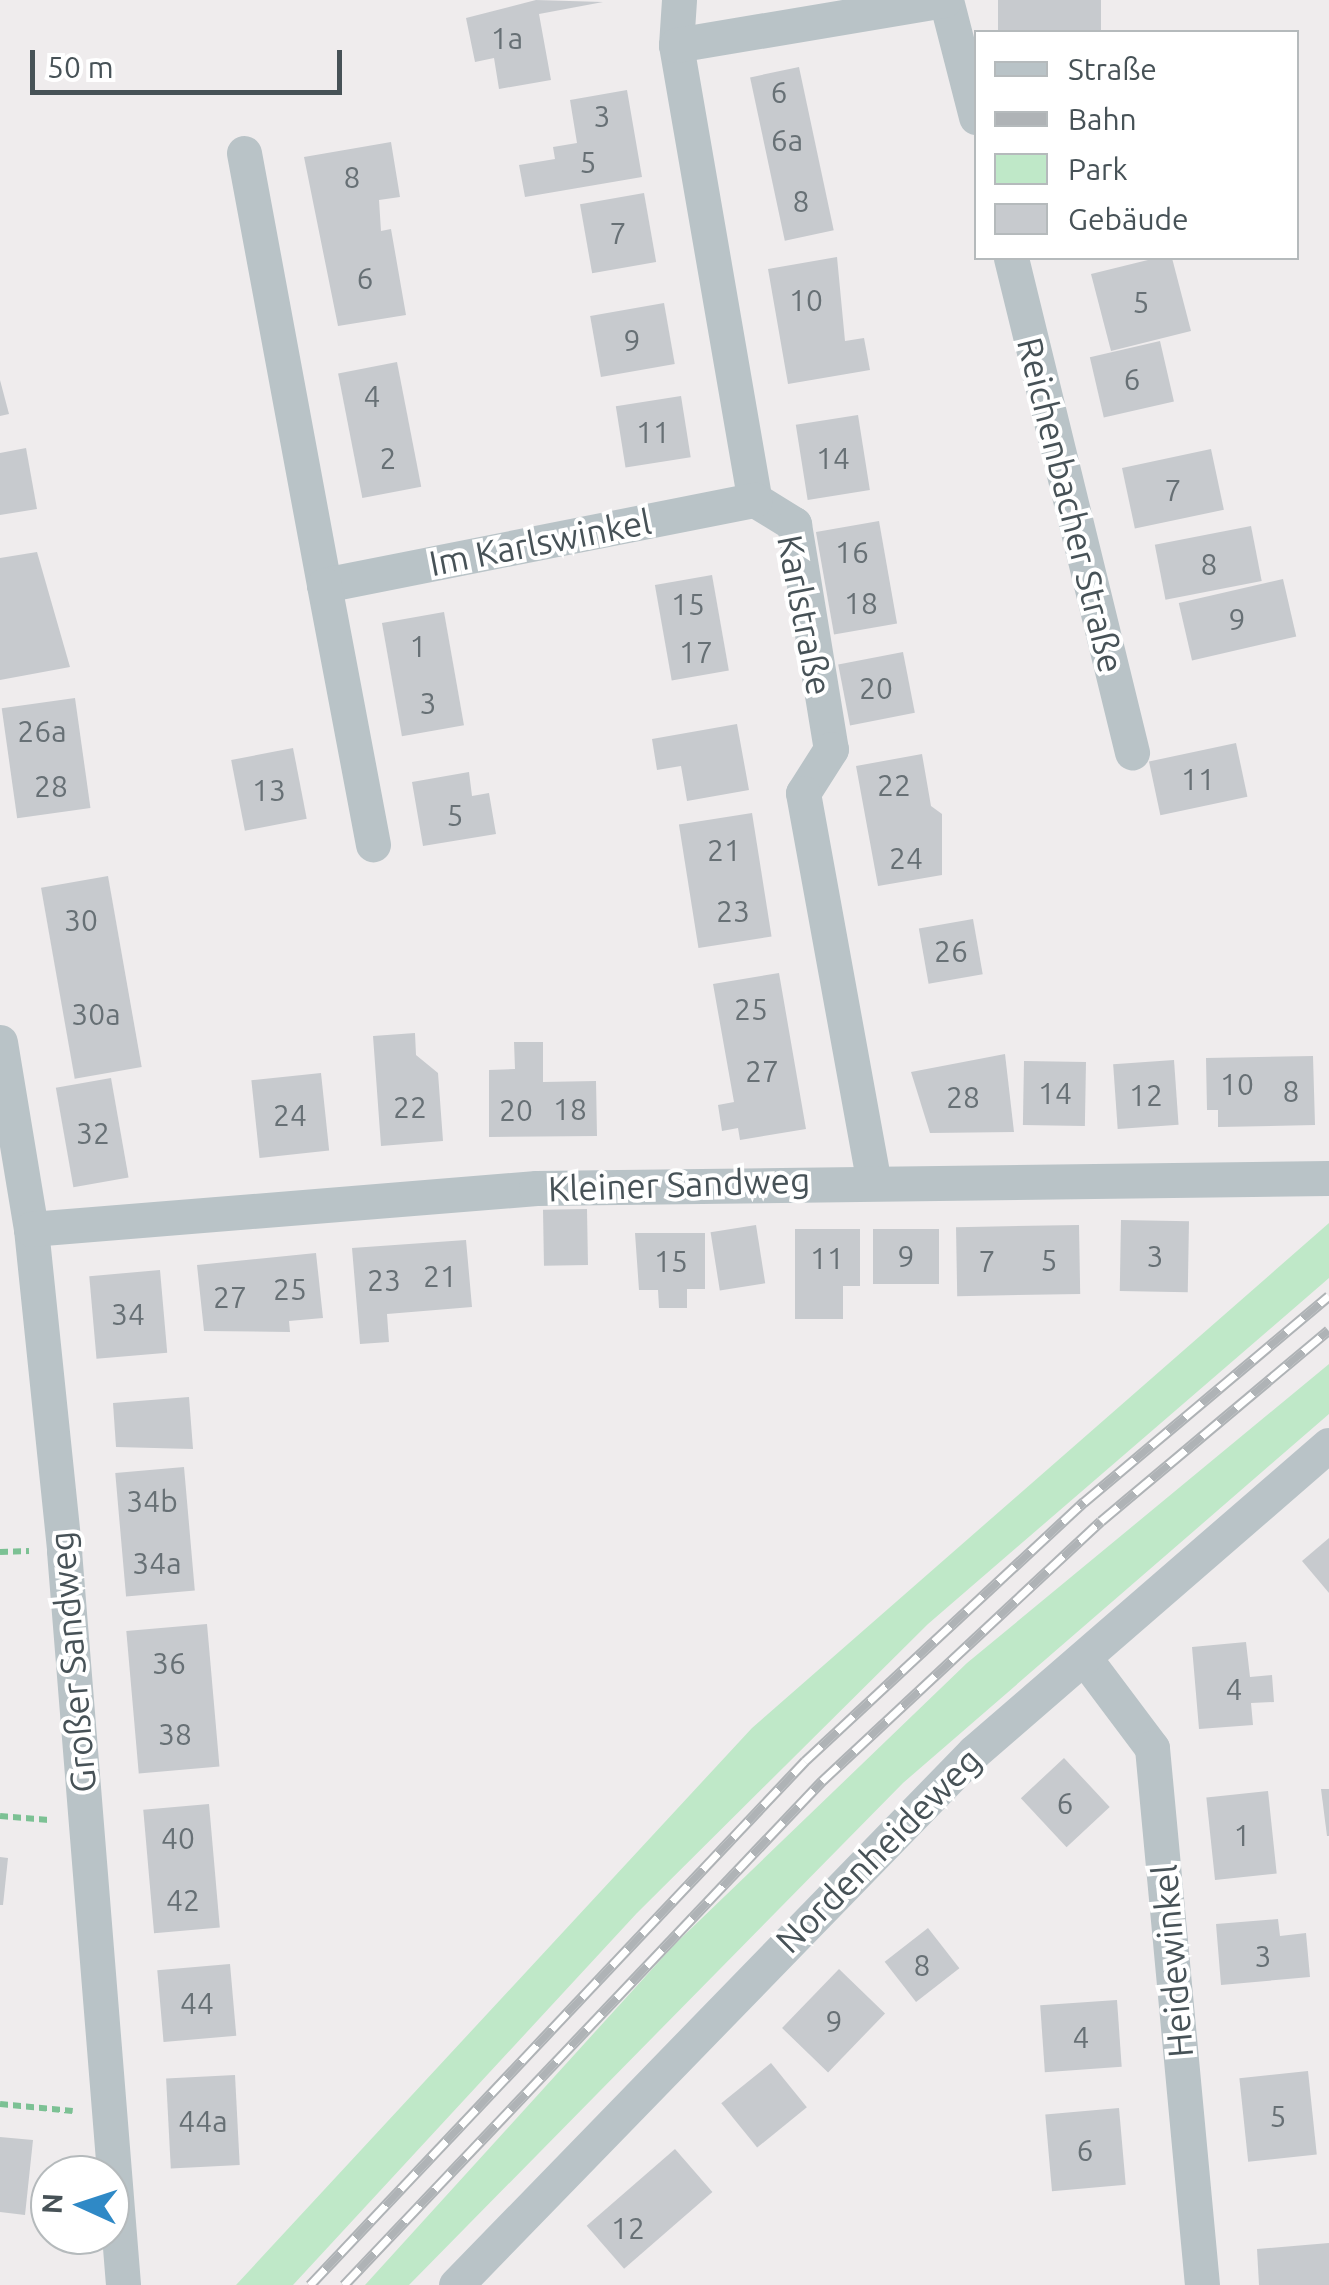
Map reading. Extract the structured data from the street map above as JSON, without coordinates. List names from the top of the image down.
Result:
{
  "streets": {
    "street": [
      "Reichenbacher Straße",
      "Im Karlswinkel",
      "Karlstraße",
      "Kleiner Sandweg",
      "Großer Sandweg",
      "Nordenheideweg",
      "Heidewinkel"
    ]
  },
  "crossings": [
    ["Im Karlswinkel", "Karlstraße"],
    ["Karlstraße", "Kleiner Sandweg"],
    ["Kleiner Sandweg", "Großer Sandweg"],
    ["Nordenheideweg", "Heidewinkel"]
  ],
  "house_numbers": [
    "1a",
    "6",
    "3",
    "6a",
    "5",
    "8",
    "8",
    "7",
    "6",
    "10",
    "5",
    "9",
    "6",
    "4",
    "11",
    "2",
    "14",
    "7",
    "16",
    "8",
    "18",
    "15",
    "9",
    "1",
    "17",
    "20",
    "3",
    "26a",
    "11",
    "22",
    "28",
    "13",
    "5",
    "21",
    "24",
    "23",
    "30",
    "26",
    "25",
    "30a",
    "27",
    "10",
    "8",
    "14",
    "12",
    "28",
    "22",
    "18",
    "20",
    "24",
    "32",
    "9",
    "3",
    "11",
    "5",
    "15",
    "7",
    "21",
    "23",
    "25",
    "27",
    "34",
    "34b",
    "34a",
    "36",
    "4",
    "38",
    "6",
    "1",
    "40",
    "42",
    "3",
    "8",
    "44",
    "9",
    "4",
    "5",
    "44a",
    "6",
    "12"
  ],
  "legend": [
    "Straße",
    "Bahn",
    "Park",
    "Gebäude"
  ],
  "scale_bar": "50 m",
  "north": "left"
}
